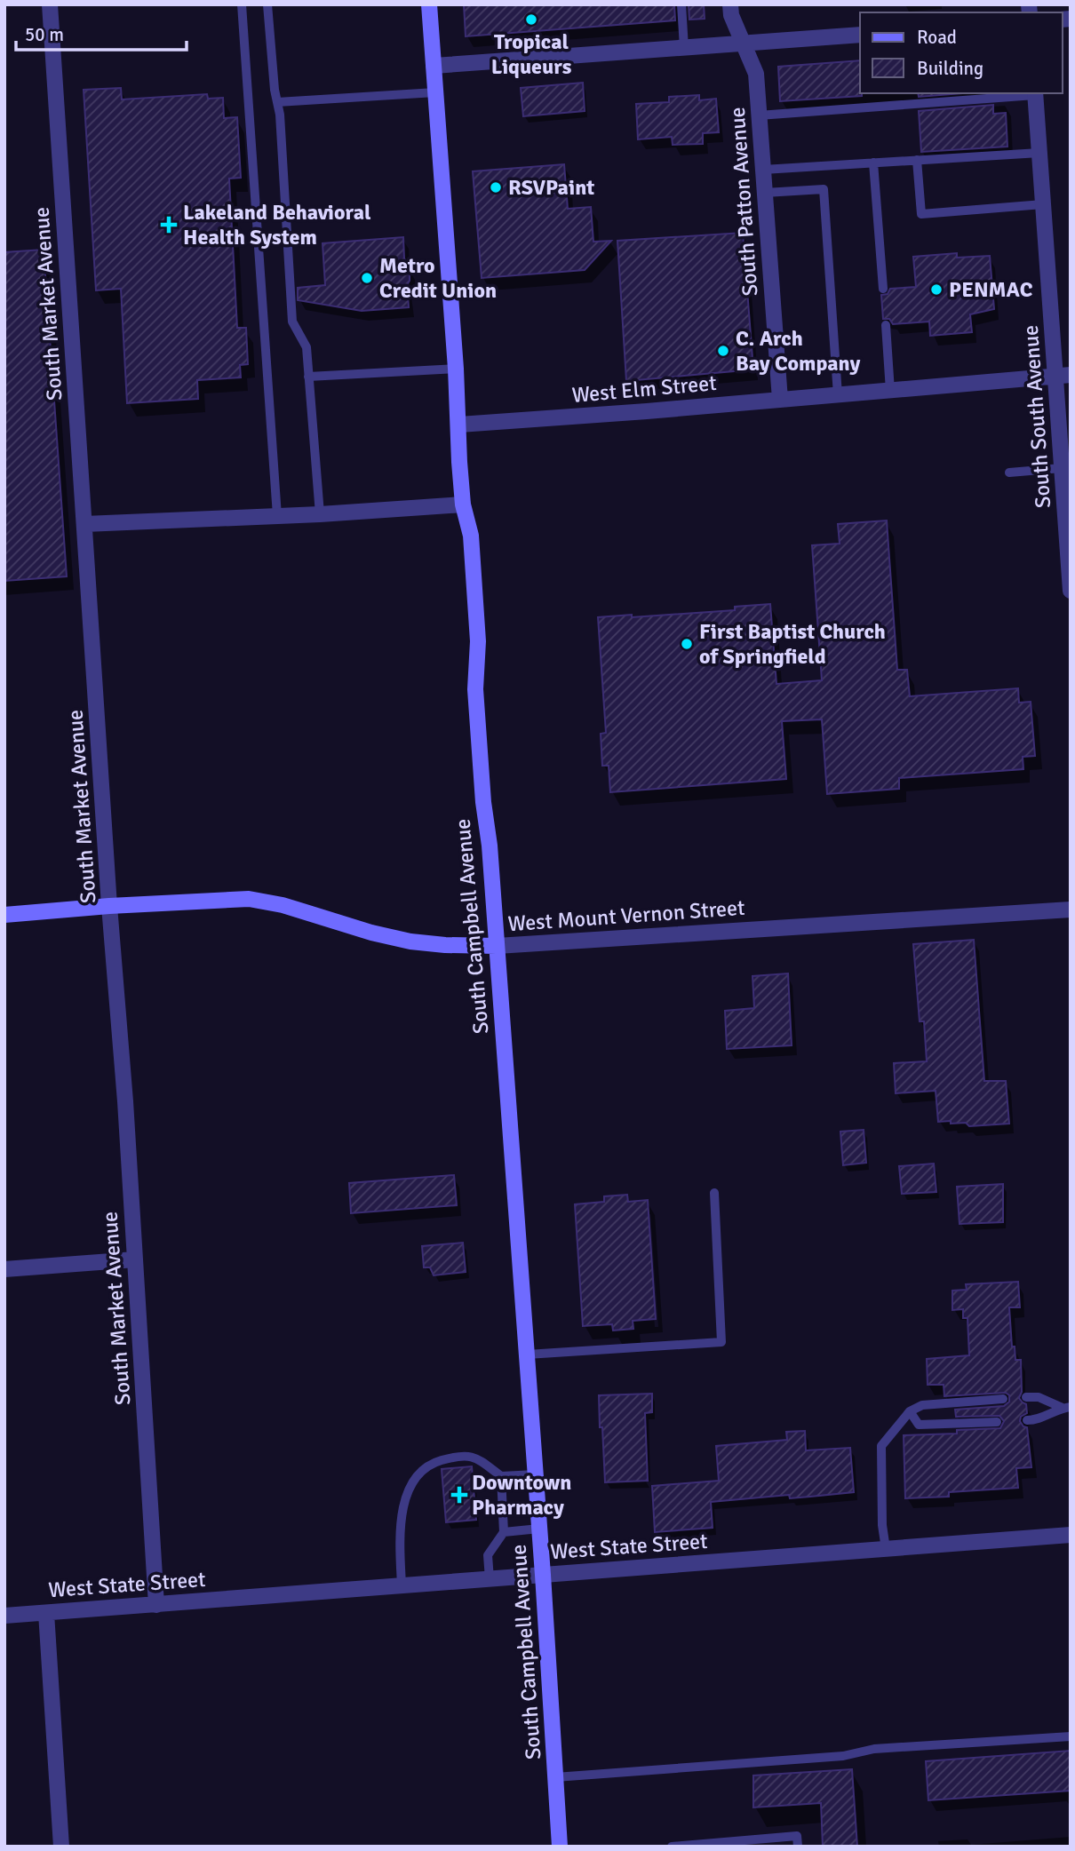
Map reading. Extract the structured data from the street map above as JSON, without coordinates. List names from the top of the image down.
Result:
{
  "streets": {
    "main road": ["West Mount Vernon Street", "South Campbell Avenue"],
    "street": [
      "South Patton Avenue",
      "South Market Avenue",
      "West Elm Street",
      "South South Avenue",
      "West State Street"
    ]
  },
  "crossings": [
    ["South Patton Avenue", "West Elm Street"],
    ["South Market Avenue", "West Mount Vernon Street"],
    ["South Market Avenue", "West State Street"],
    ["West Elm Street", "South South Avenue"],
    ["West Elm Street", "South Campbell Avenue"],
    ["West Mount Vernon Street", "South Campbell Avenue"],
    ["South Campbell Avenue", "West State Street"]
  ],
  "places": {
    "other": [
      "Tropical Liqueurs",
      "RSVPaint",
      "Metro Credit Union",
      "PENMAC",
      "C. Arch Bay Company",
      "First Baptist Church of Springfield"
    ],
    "health": ["Lakeland Behavioral Health System", "Downtown Pharmacy"]
  },
  "legend": ["Road", "Building"],
  "scale_bar": "50 m"
}
